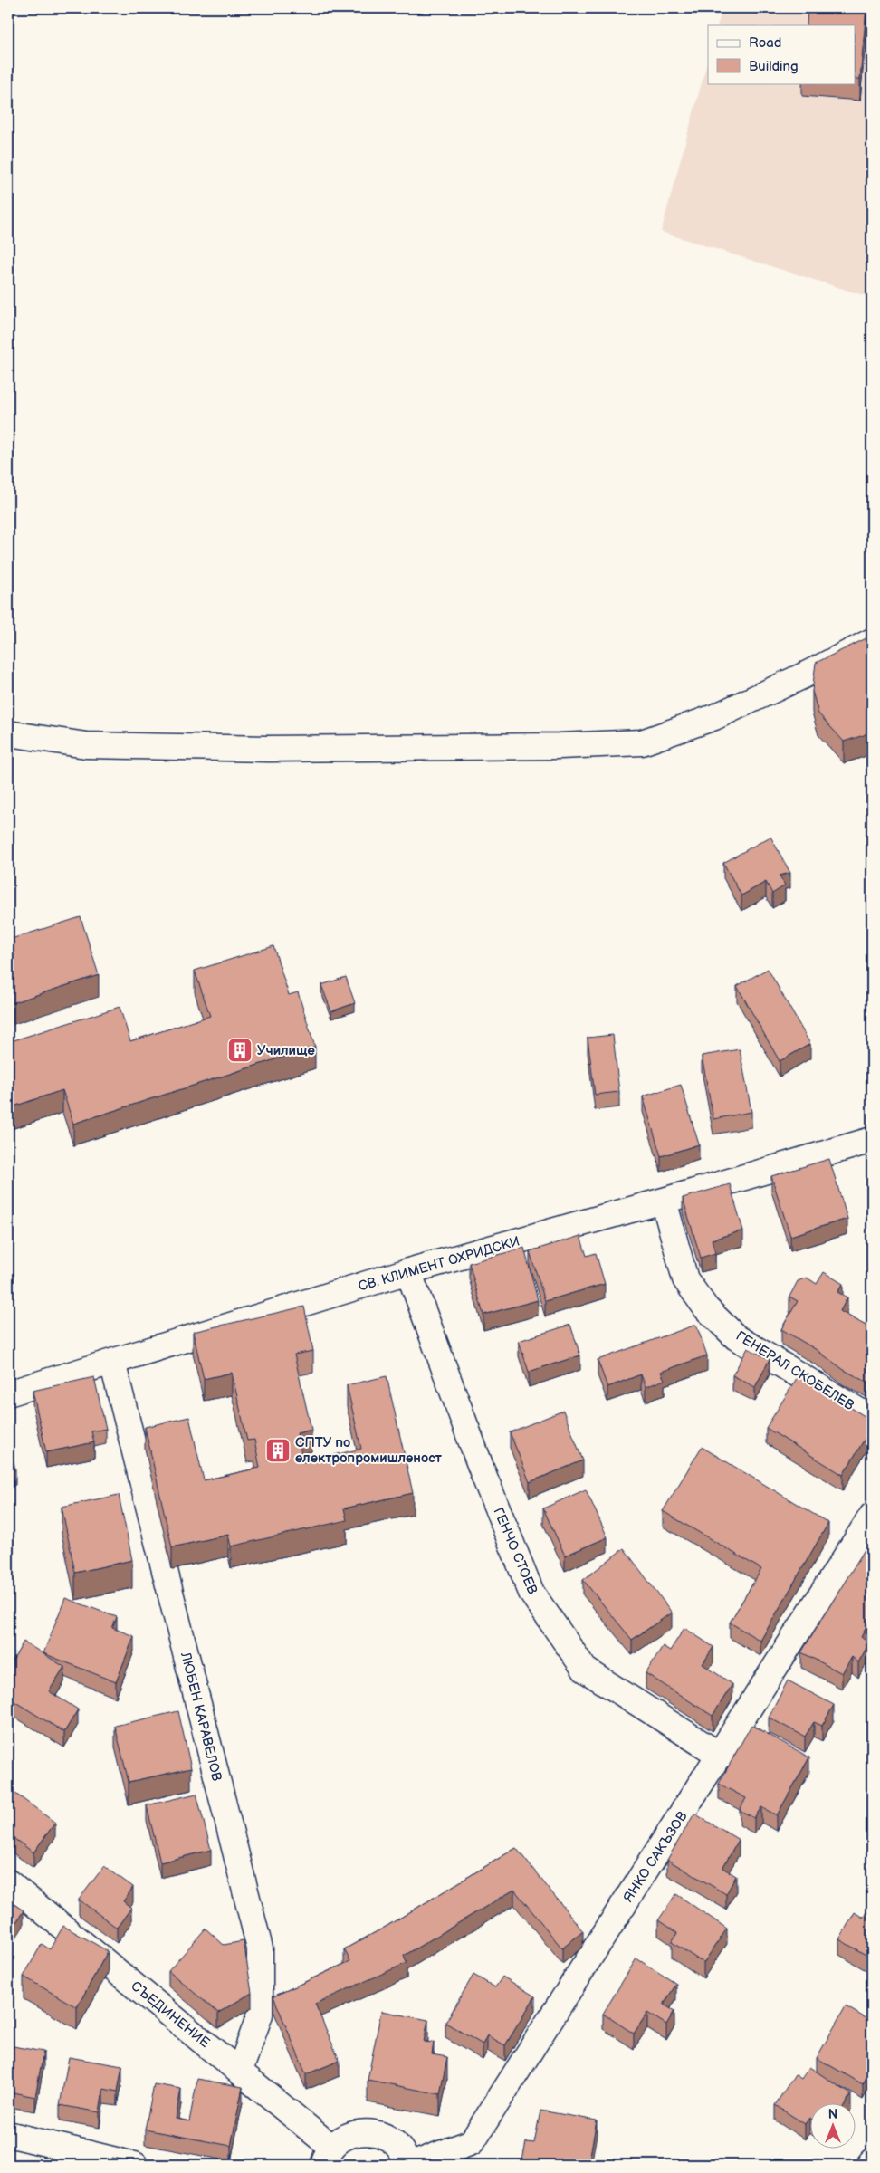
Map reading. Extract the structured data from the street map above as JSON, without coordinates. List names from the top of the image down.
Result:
{
  "streets": {
    "street": [
      "СВ. КЛИМЕНТ ОХРИДСКИ",
      "ГЕНЕРАЛ СКОБЕЛЕВ",
      "ГЕНЧО СТОЕВ",
      "ЛЮБЕН КАРАВЕЛОВ",
      "ЯНКО САКЪЗОВ",
      "СЪЕДИНЕНИЕ"
    ]
  },
  "crossings": [
    ["СВ. КЛИМЕНТ ОХРИДСКИ", "ГЕНЕРАЛ СКОБЕЛЕВ"],
    ["СВ. КЛИМЕНТ ОХРИДСКИ", "ГЕНЧО СТОЕВ"],
    ["СВ. КЛИМЕНТ ОХРИДСКИ", "ЛЮБЕН КАРАВЕЛОВ"],
    ["ГЕНЧО СТОЕВ", "ЯНКО САКЪЗОВ"],
    ["ЛЮБЕН КАРАВЕЛОВ", "СЪЕДИНЕНИЕ"]
  ],
  "places": {
    "building": ["Училище", "СПТУ по електропромишленост"]
  },
  "legend": ["Road", "Building"],
  "north": "top"
}
